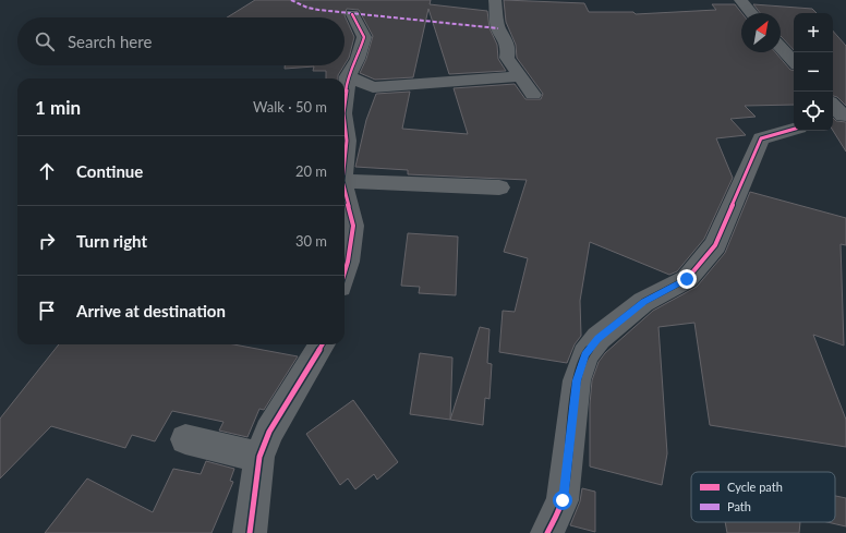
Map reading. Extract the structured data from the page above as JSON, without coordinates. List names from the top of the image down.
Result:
{
  "legend": ["Cycle path", "Path"],
  "north": "top right",
  "page": {
    "map_buttons": ["+", "−"],
    "search": "Search here",
    "heading": ["1 min", "Walk · 50 m"],
    "list": [
      ["Continue", "20 m"],
      ["Turn right", "30 m"],
      "Arrive at destination"
    ]
  }
}
